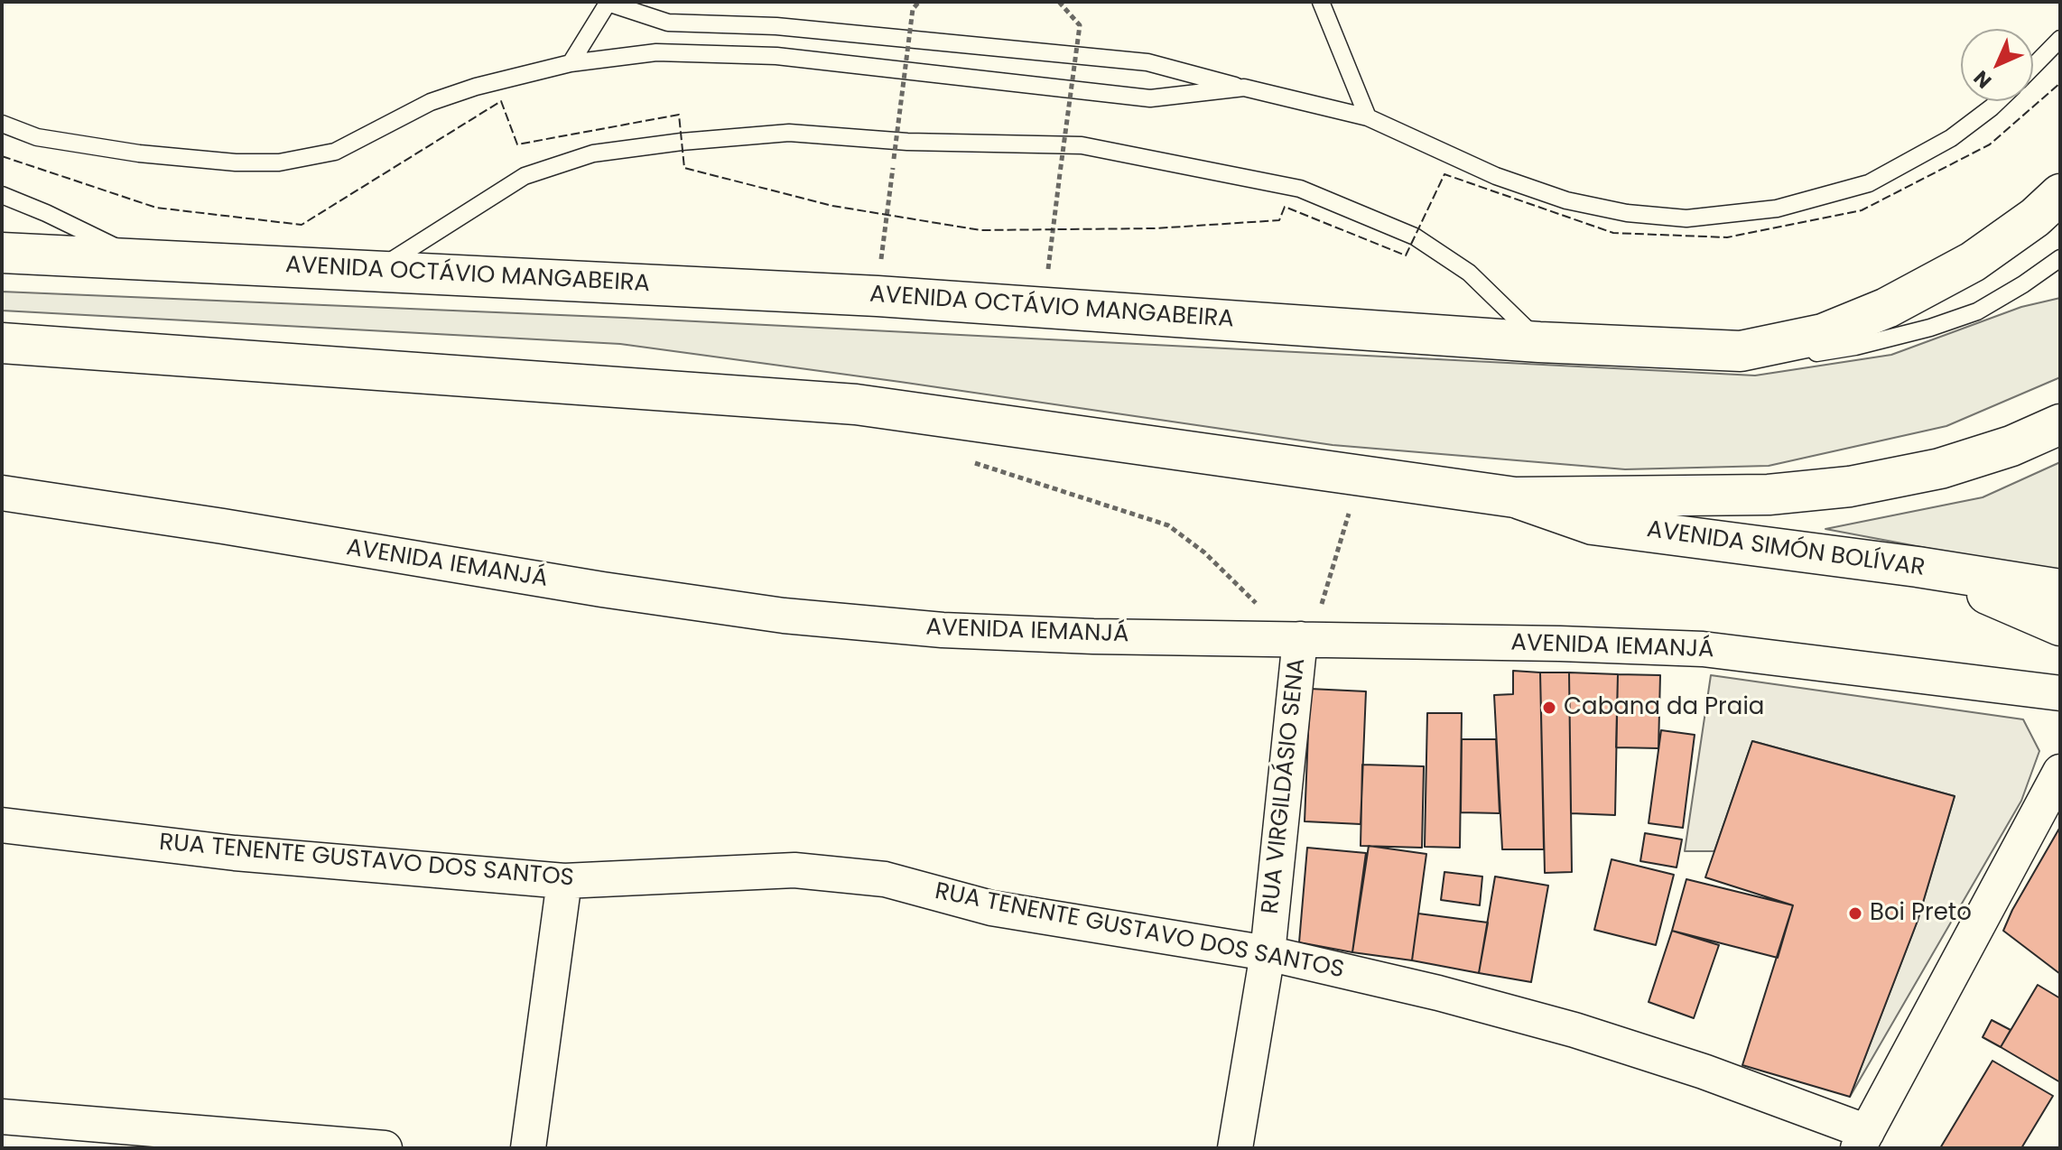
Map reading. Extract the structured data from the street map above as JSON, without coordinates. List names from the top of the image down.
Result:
{
  "streets": {
    "main road": ["AVENIDA OCTÁVIO MANGABEIRA", "AVENIDA SIMÓN BOLÍVAR"],
    "street": ["AVENIDA IEMANJÁ", "RUA VIRGILDÁSIO SENA", "RUA TENENTE GUSTAVO DOS SANTOS"]
  },
  "crossings": [
    ["AVENIDA IEMANJÁ", "RUA VIRGILDÁSIO SENA"],
    ["RUA VIRGILDÁSIO SENA", "RUA TENENTE GUSTAVO DOS SANTOS"]
  ],
  "places": ["Cabana da Praia", "Boi Preto"],
  "north": "bottom left"
}
